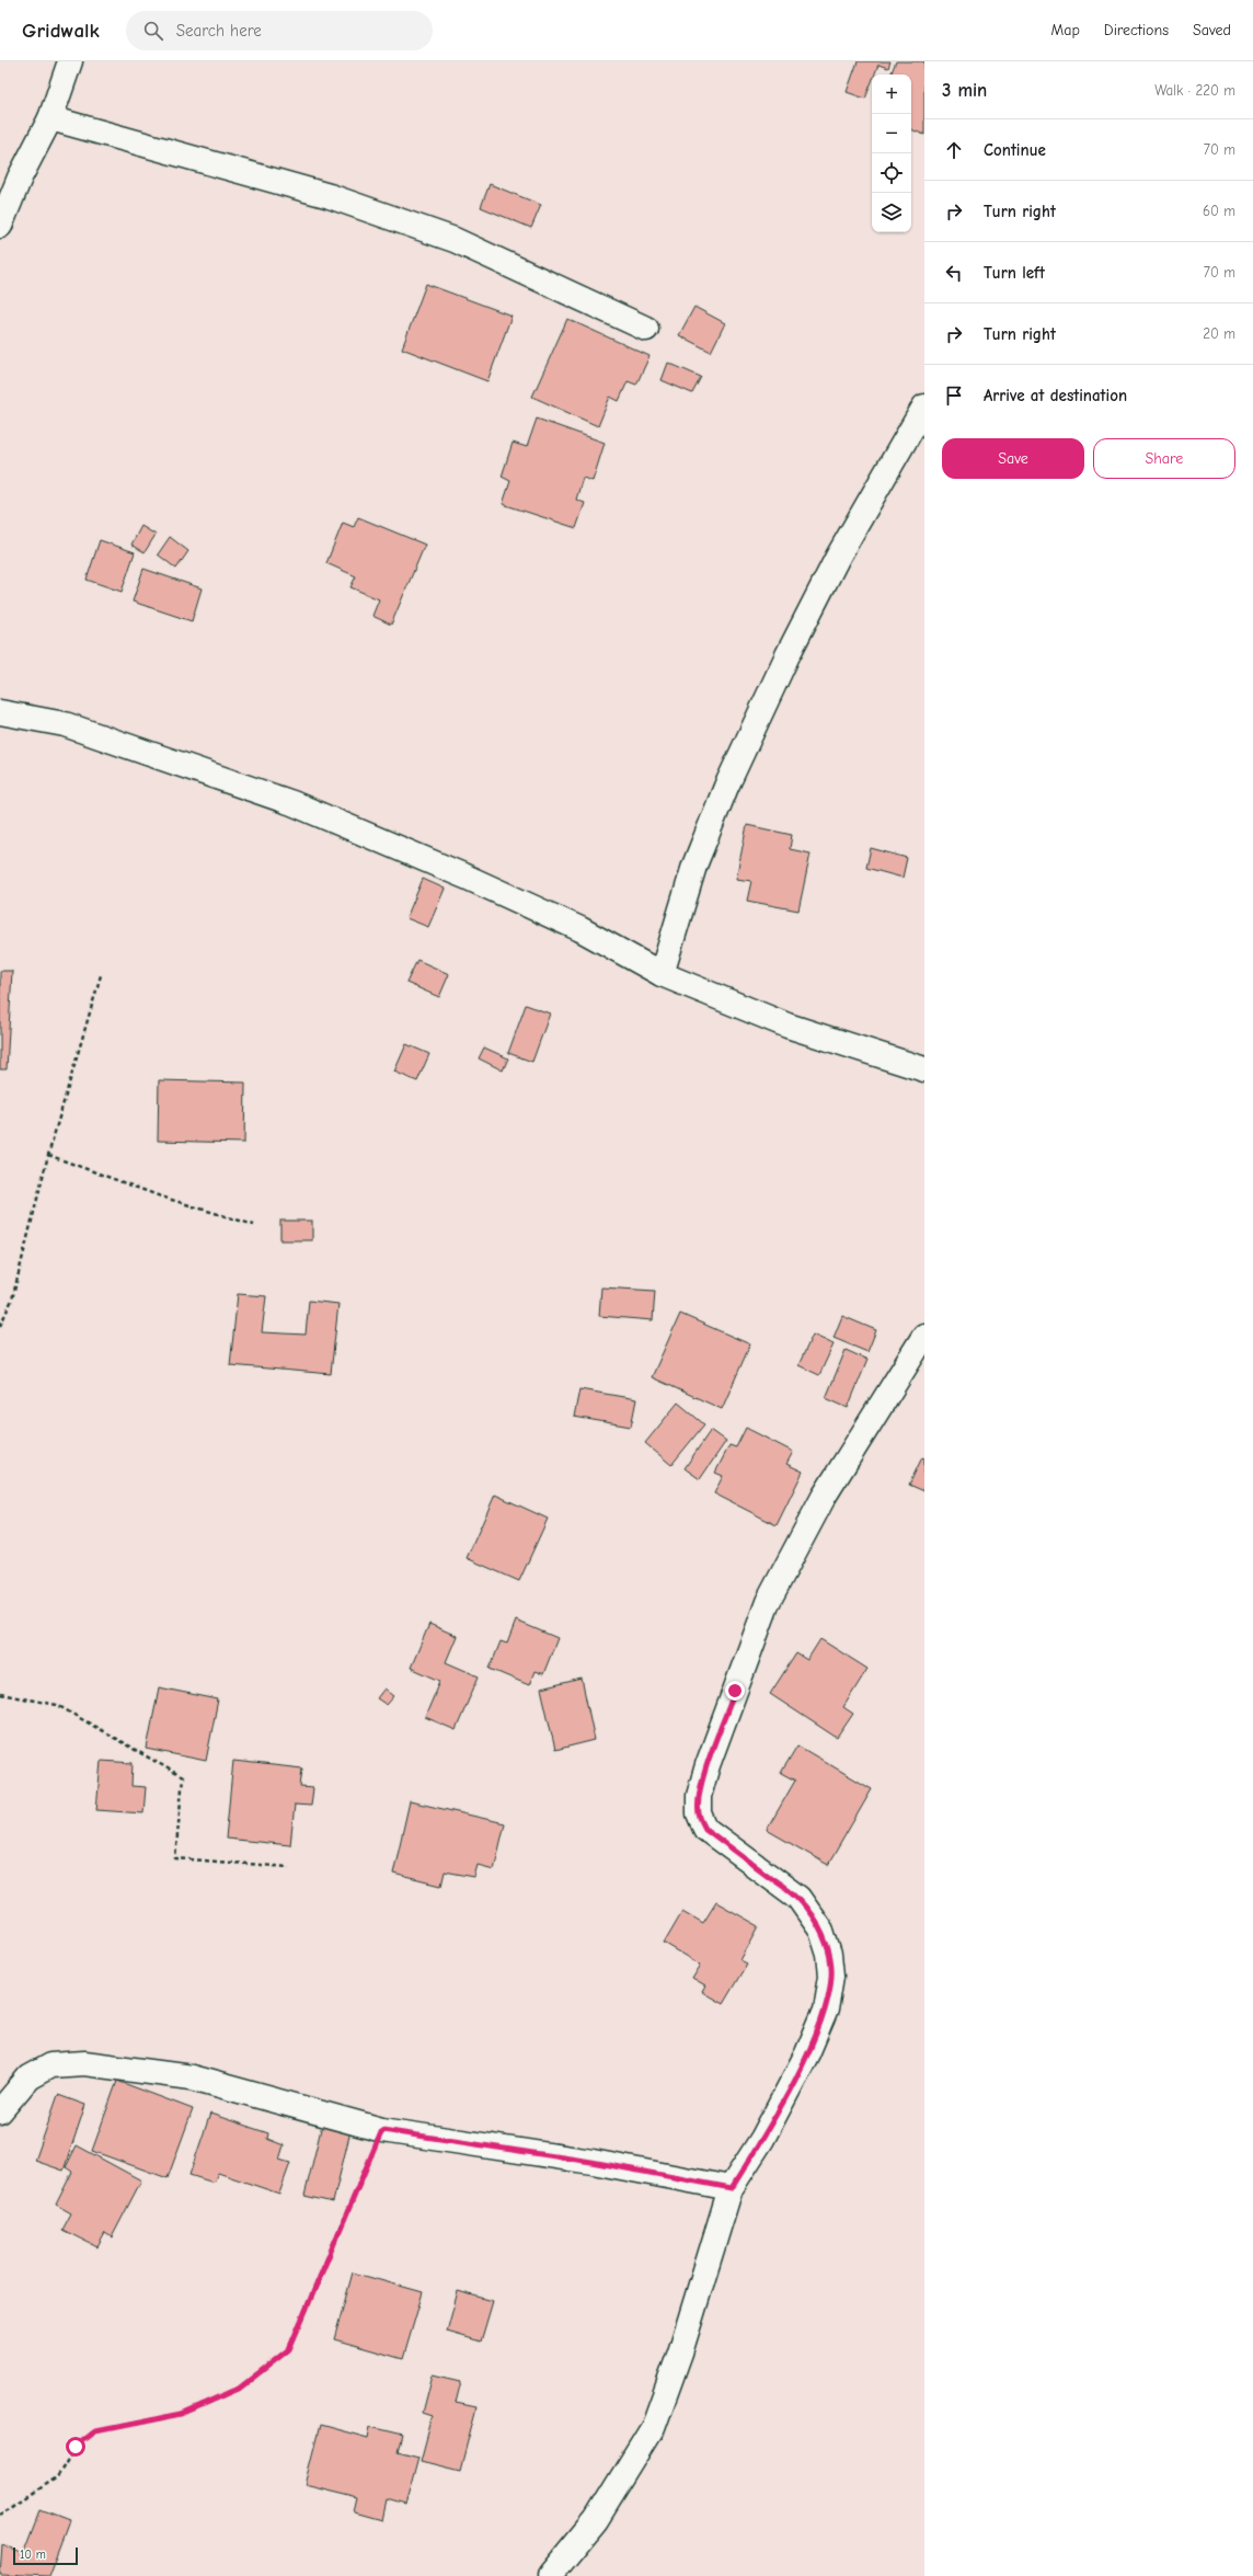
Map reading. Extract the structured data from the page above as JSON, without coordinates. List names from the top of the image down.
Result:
{
  "scale_bar": "10 m",
  "page": {
    "header": "Gridwalk",
    "search": "Search here",
    "nav": ["Map", "Directions", "Saved"],
    "heading": ["3 min", "Walk · 220 m"],
    "map_buttons": ["+", "−"],
    "list": [
      ["Continue", "70 m"],
      ["Turn right", "60 m"],
      ["Turn left", "70 m"],
      ["Turn right", "20 m"],
      "Arrive at destination"
    ],
    "buttons": ["Save", "Share"],
    "scale": "10 m"
  }
}
